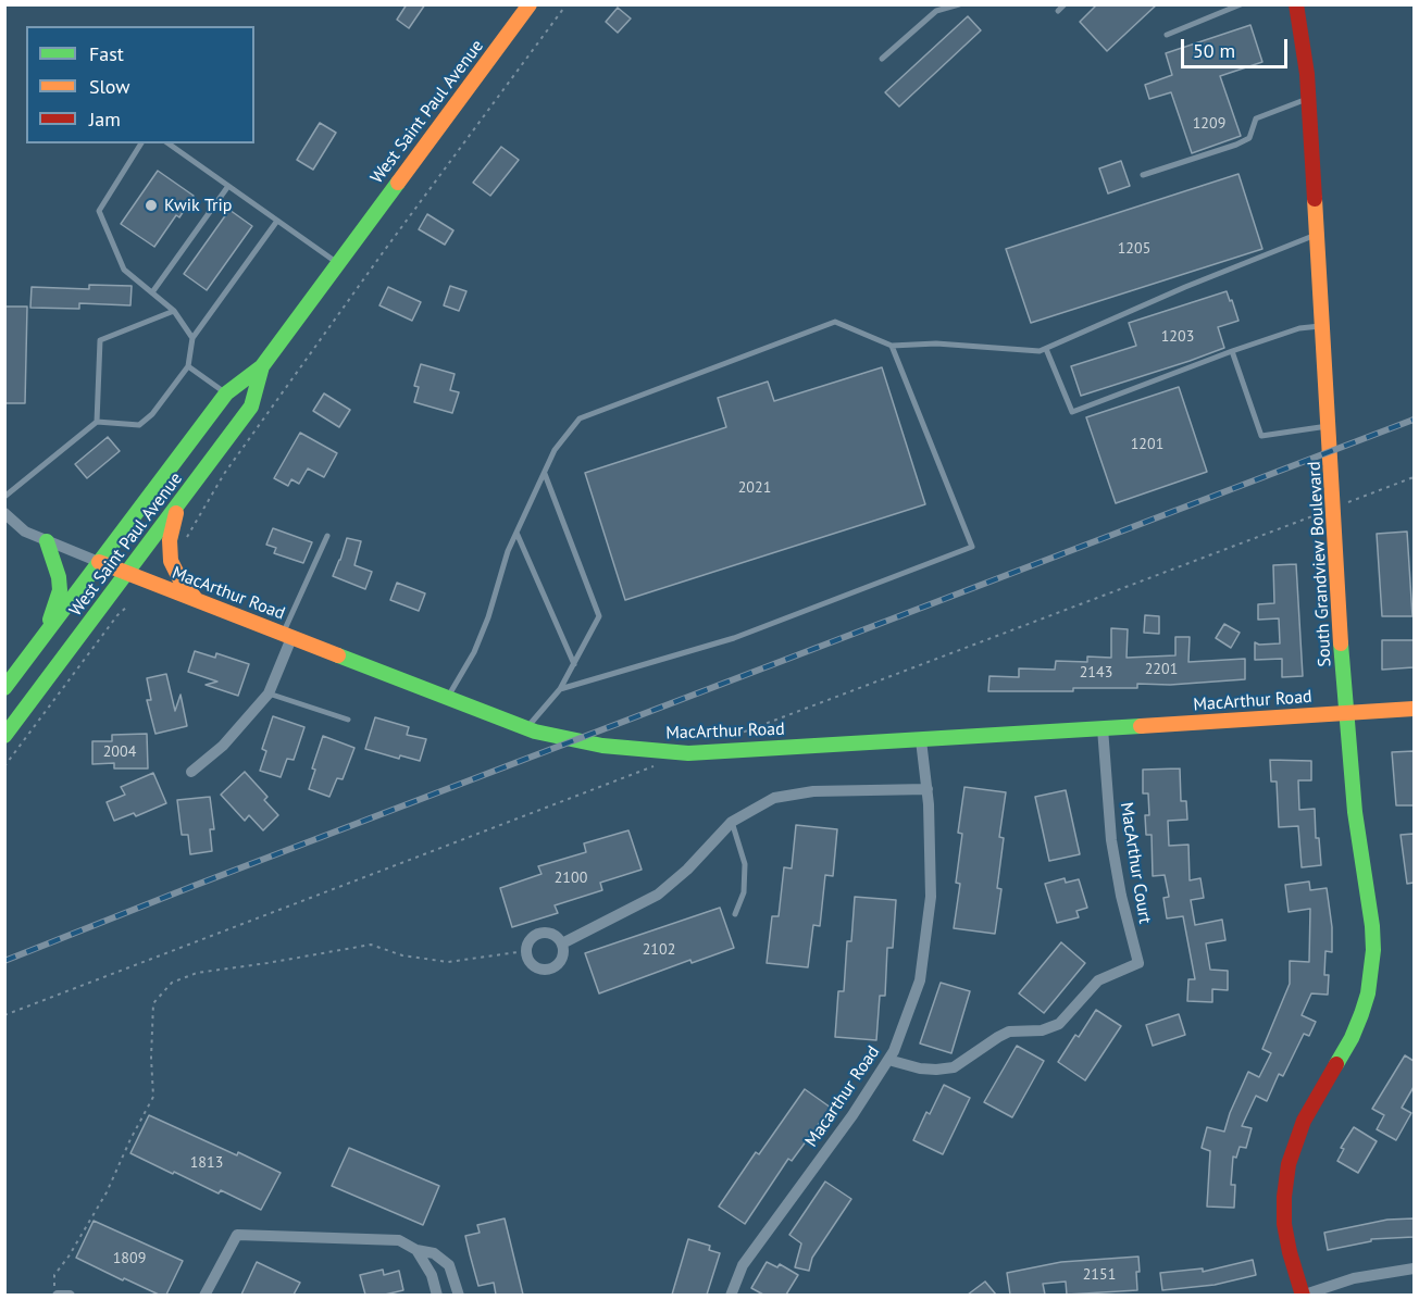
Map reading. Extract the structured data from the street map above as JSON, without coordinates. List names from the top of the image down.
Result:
{
  "streets": {
    "street": [
      "West Saint Paul Avenue",
      "South Grandview Boulevard",
      "MacArthur Road",
      "MacArthur Court",
      "Macarthur Road"
    ]
  },
  "crossings": [
    ["West Saint Paul Avenue", "MacArthur Road"],
    ["South Grandview Boulevard", "MacArthur Road"],
    ["MacArthur Road", "MacArthur Court"],
    ["MacArthur Road", "Macarthur Road"],
    ["MacArthur Court", "Macarthur Road"]
  ],
  "places": ["Kwik Trip"],
  "house_numbers": [
    "1209",
    "1205",
    "1203",
    "1201",
    "2021",
    "2201",
    "2143",
    "2004",
    "2100",
    "2102",
    "1813",
    "1809",
    "2151"
  ],
  "legend": ["Fast", "Slow", "Jam"],
  "scale_bar": "50 m"
}
